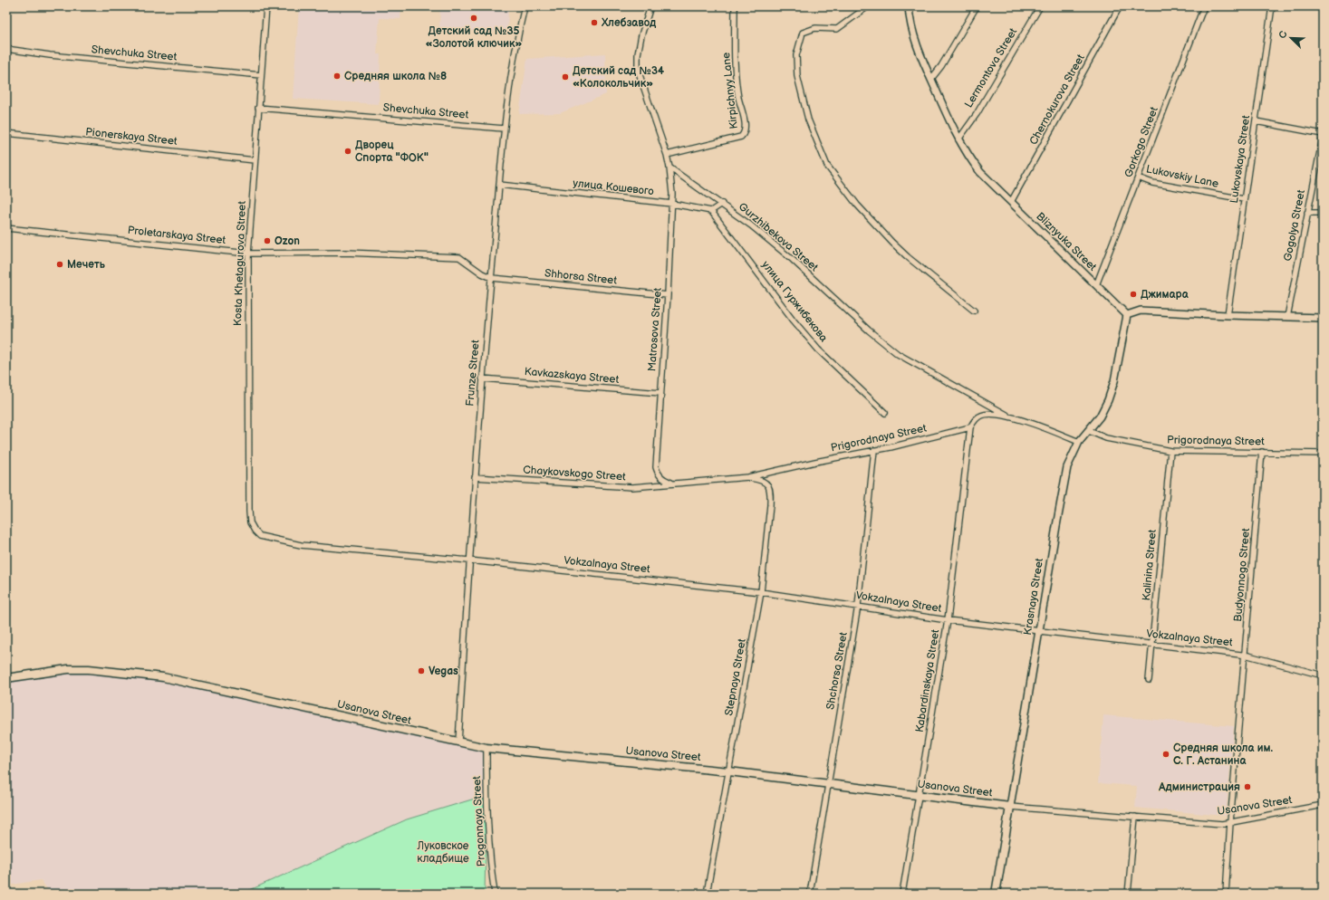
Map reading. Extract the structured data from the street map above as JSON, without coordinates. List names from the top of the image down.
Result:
{
  "streets": {
    "main road": ["Krasnaya Street", "Usanova Street"],
    "street": [
      "Shevchuka Street",
      "Lermontova Street",
      "Kirpichnyy Lane",
      "Chernokurova Street",
      "Pionerskaya Street",
      "Gorkogo Street",
      "Lukovskaya Street",
      "Lukovskiy Lane",
      "улица Кошевого",
      "Gogolya Street",
      "Proletarskaya Street",
      "Gurzhibekova Street",
      "Bliznyuka Street",
      "Kosta Khetagurova Street",
      "Shhorsa Street",
      "улица Гуржибекова",
      "Matrosova Street",
      "Frunze Street",
      "Kavkazskaya Street",
      "Prigorodnaya Street",
      "Chaykovskogo Street",
      "Vokzalnaya Street",
      "Kalinina Street",
      "Budyonnogo Street",
      "Shchorsa Street",
      "Stepnaya Street",
      "Kabardinskaya Street",
      "Progonnaya Street"
    ]
  },
  "crossings": [
    ["Shevchuka Street", "Kosta Khetagurova Street"],
    ["Shevchuka Street", "Frunze Street"],
    ["Lermontova Street", "Bliznyuka Street"],
    ["Chernokurova Street", "Bliznyuka Street"],
    ["Pionerskaya Street", "Kosta Khetagurova Street"],
    ["Gorkogo Street", "Lukovskiy Lane"],
    ["Gorkogo Street", "Bliznyuka Street"],
    ["Lukovskaya Street", "Lukovskiy Lane"],
    ["улица Кошевого", "улица Гуржибекова"],
    ["улица Кошевого", "Matrosova Street"],
    ["улица Кошевого", "Frunze Street"],
    ["Proletarskaya Street", "Kosta Khetagurova Street"],
    ["Proletarskaya Street", "Shhorsa Street"],
    ["Proletarskaya Street", "Frunze Street"],
    ["Gurzhibekova Street", "Matrosova Street"],
    ["Bliznyuka Street", "Krasnaya Street"],
    ["Kosta Khetagurova Street", "Vokzalnaya Street"],
    ["Shhorsa Street", "Matrosova Street"],
    ["Shhorsa Street", "Frunze Street"],
    ["Matrosova Street", "Kavkazskaya Street"],
    ["Matrosova Street", "Prigorodnaya Street"],
    ["Matrosova Street", "Chaykovskogo Street"],
    ["Frunze Street", "Kavkazskaya Street"],
    ["Frunze Street", "Chaykovskogo Street"],
    ["Frunze Street", "Vokzalnaya Street"],
    ["Frunze Street", "Usanova Street"],
    ["Prigorodnaya Street", "Chaykovskogo Street"],
    ["Prigorodnaya Street", "Kalinina Street"],
    ["Prigorodnaya Street", "Budyonnogo Street"],
    ["Prigorodnaya Street", "Krasnaya Street"],
    ["Prigorodnaya Street", "Shchorsa Street"],
    ["Prigorodnaya Street", "Stepnaya Street"],
    ["Prigorodnaya Street", "Kabardinskaya Street"],
    ["Vokzalnaya Street", "Kalinina Street"],
    ["Vokzalnaya Street", "Budyonnogo Street"],
    ["Vokzalnaya Street", "Krasnaya Street"],
    ["Vokzalnaya Street", "Shchorsa Street"],
    ["Vokzalnaya Street", "Stepnaya Street"],
    ["Vokzalnaya Street", "Kabardinskaya Street"],
    ["Budyonnogo Street", "Usanova Street"],
    ["Krasnaya Street", "Usanova Street"],
    ["Shchorsa Street", "Usanova Street"],
    ["Stepnaya Street", "Usanova Street"],
    ["Kabardinskaya Street", "Usanova Street"],
    ["Usanova Street", "Progonnaya Street"]
  ],
  "parks": ["Луковское кладбище"],
  "places": [
    "Детский сад №35 «Золотой ключик»",
    "Хлебзавод",
    "Средняя школа №8",
    "Детский сад №34 «Колокольчик»",
    "Дворец Спорта \"ФОК\"",
    "Ozon",
    "Мечеть",
    "Джимара",
    "Vegas",
    "Средняя школа им. C. Г. Астанина",
    "Администрация"
  ],
  "north": "top left"
}
